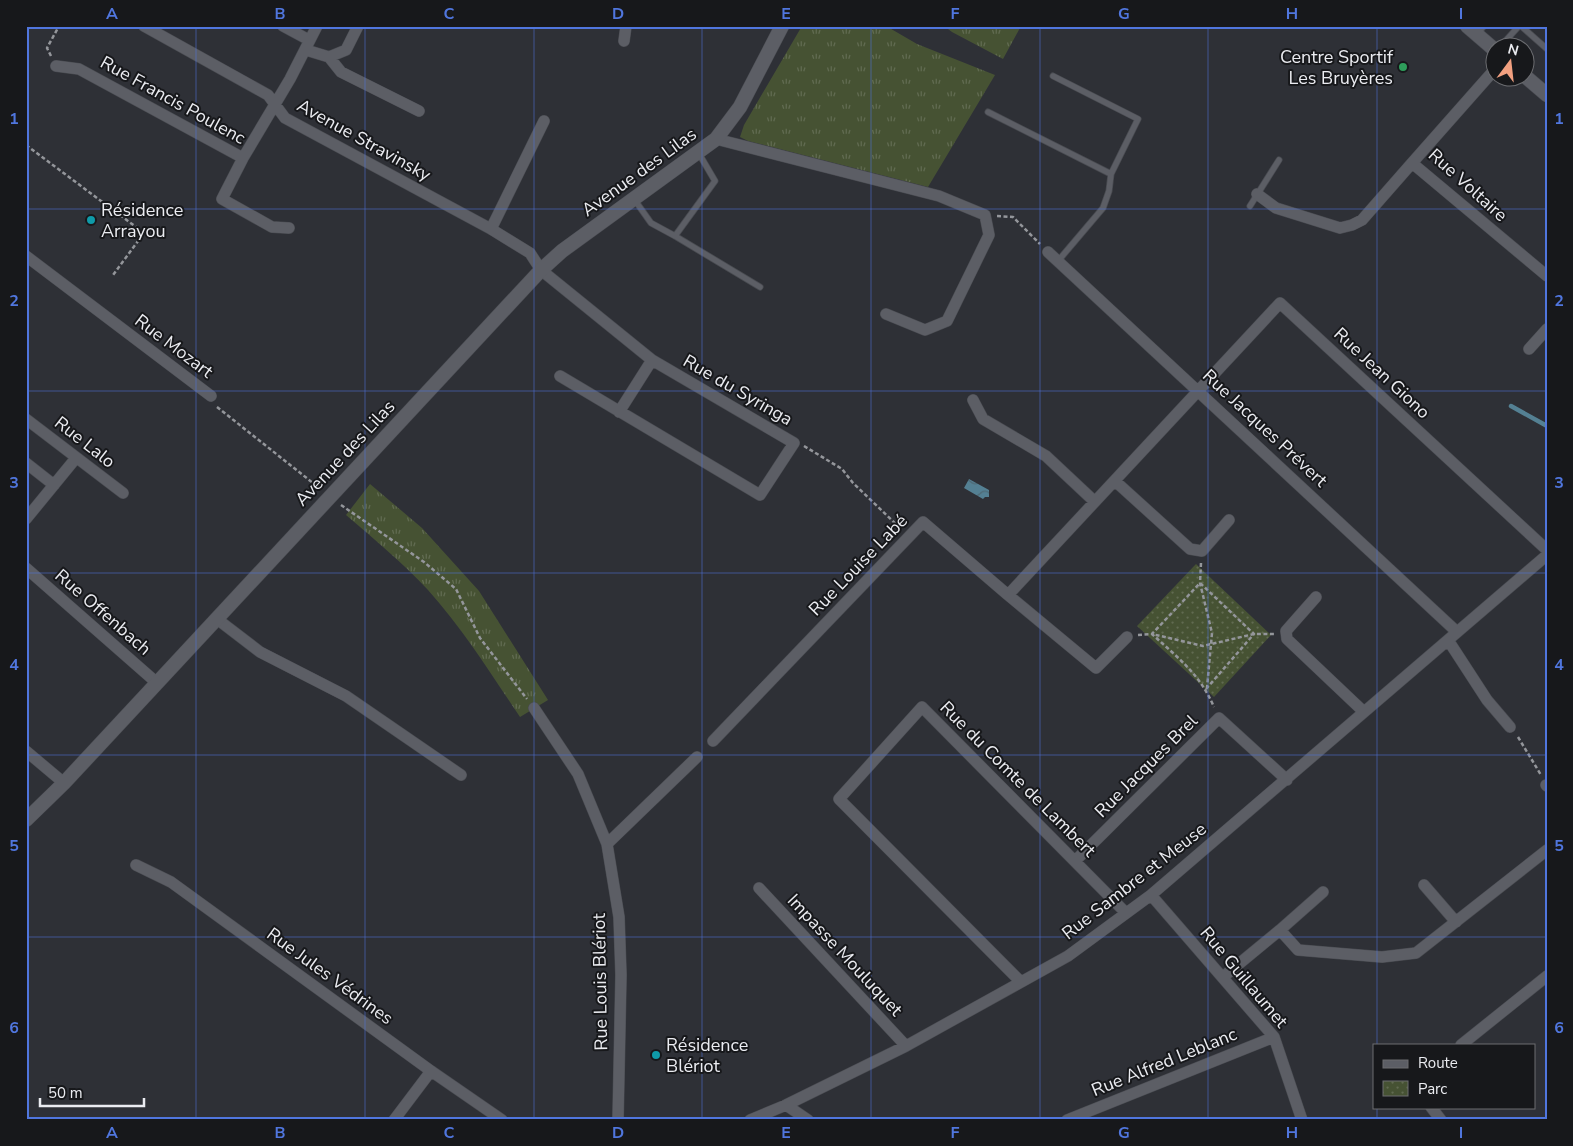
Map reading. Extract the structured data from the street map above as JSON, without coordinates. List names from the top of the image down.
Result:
{
  "streets": {
    "street": [
      "Rue Francis Poulenc",
      "Avenue Stravinsky",
      "Avenue des Lilas",
      "Rue Voltaire",
      "Rue Mozart",
      "Rue Jean Giono",
      "Rue du Syringa",
      "Rue Jacques Prévert",
      "Rue Lalo",
      "Rue Louise Labé",
      "Rue Offenbach",
      "Rue Jacques Brel",
      "Rue du Comte de Lambert",
      "Rue Sambre et Meuse",
      "Impasse Mouluquet",
      "Rue Jules Védrines",
      "Rue Guillaumet",
      "Rue Louis Blériot",
      "Rue Alfred Leblanc"
    ]
  },
  "crossings": [
    ["Avenue Stravinsky", "Avenue des Lilas"],
    ["Avenue Stravinsky", "Rue du Syringa"],
    ["Avenue des Lilas", "Rue du Syringa"],
    ["Avenue des Lilas", "Rue Offenbach"],
    ["Rue Jean Giono", "Rue Jacques Prévert"],
    ["Rue Jacques Prévert", "Rue Sambre et Meuse"],
    ["Rue Jacques Brel", "Rue du Comte de Lambert"],
    ["Rue Jacques Brel", "Rue Sambre et Meuse"],
    ["Rue du Comte de Lambert", "Rue Sambre et Meuse"],
    ["Rue Sambre et Meuse", "Impasse Mouluquet"],
    ["Rue Sambre et Meuse", "Rue Guillaumet"],
    ["Rue Guillaumet", "Rue Alfred Leblanc"]
  ],
  "places": ["Centre Sportif Les Bruyères", "Résidence Arrayou", "Résidence Blériot"],
  "legend": ["Route", "Parc"],
  "scale_bar": "50 m",
  "north": "top",
  "grid": {
    "columns": [
      "A",
      "B",
      "C",
      "D",
      "E",
      "F",
      "G",
      "H",
      "I"
    ],
    "rows": [
      "1",
      "2",
      "3",
      "4",
      "5",
      "6"
    ]
  }
}
